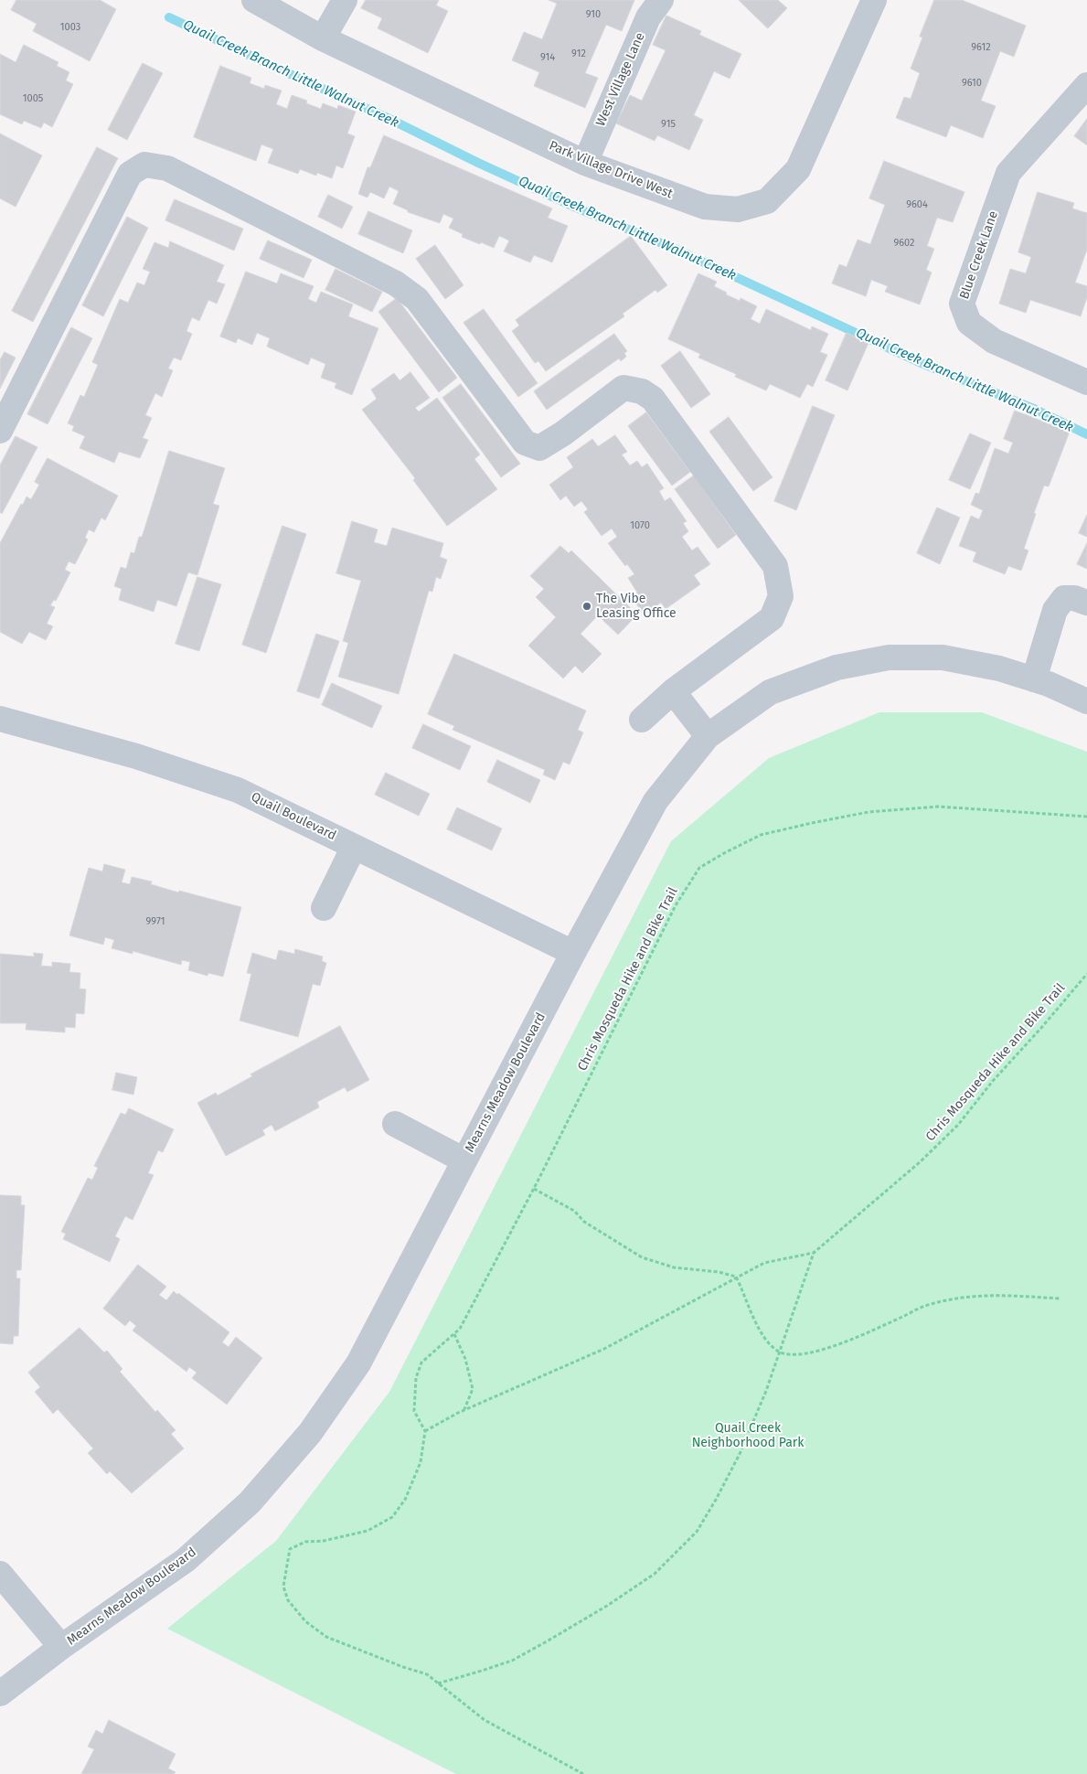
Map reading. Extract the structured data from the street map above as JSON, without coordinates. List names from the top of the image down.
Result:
{
  "streets": {
    "street": [
      "West Village Lane",
      "Park Village Drive West",
      "Blue Creek Lane",
      "Quail Boulevard",
      "Mearns Meadow Boulevard"
    ],
    "path": ["Chris Mosqueda Hike and Bike Trail"]
  },
  "crossings": [
    ["West Village Lane", "Park Village Drive West"],
    ["Quail Boulevard", "Mearns Meadow Boulevard"]
  ],
  "water": ["Quail Creek Branch Little Walnut Creek"],
  "parks": ["Quail Creek Neighborhood Park"],
  "places": ["The Vibe Leasing Office"],
  "house_numbers": [
    "910",
    "1003",
    "9612",
    "912",
    "914",
    "9610",
    "1005",
    "915",
    "9604",
    "9602",
    "1070",
    "9971"
  ]
}
